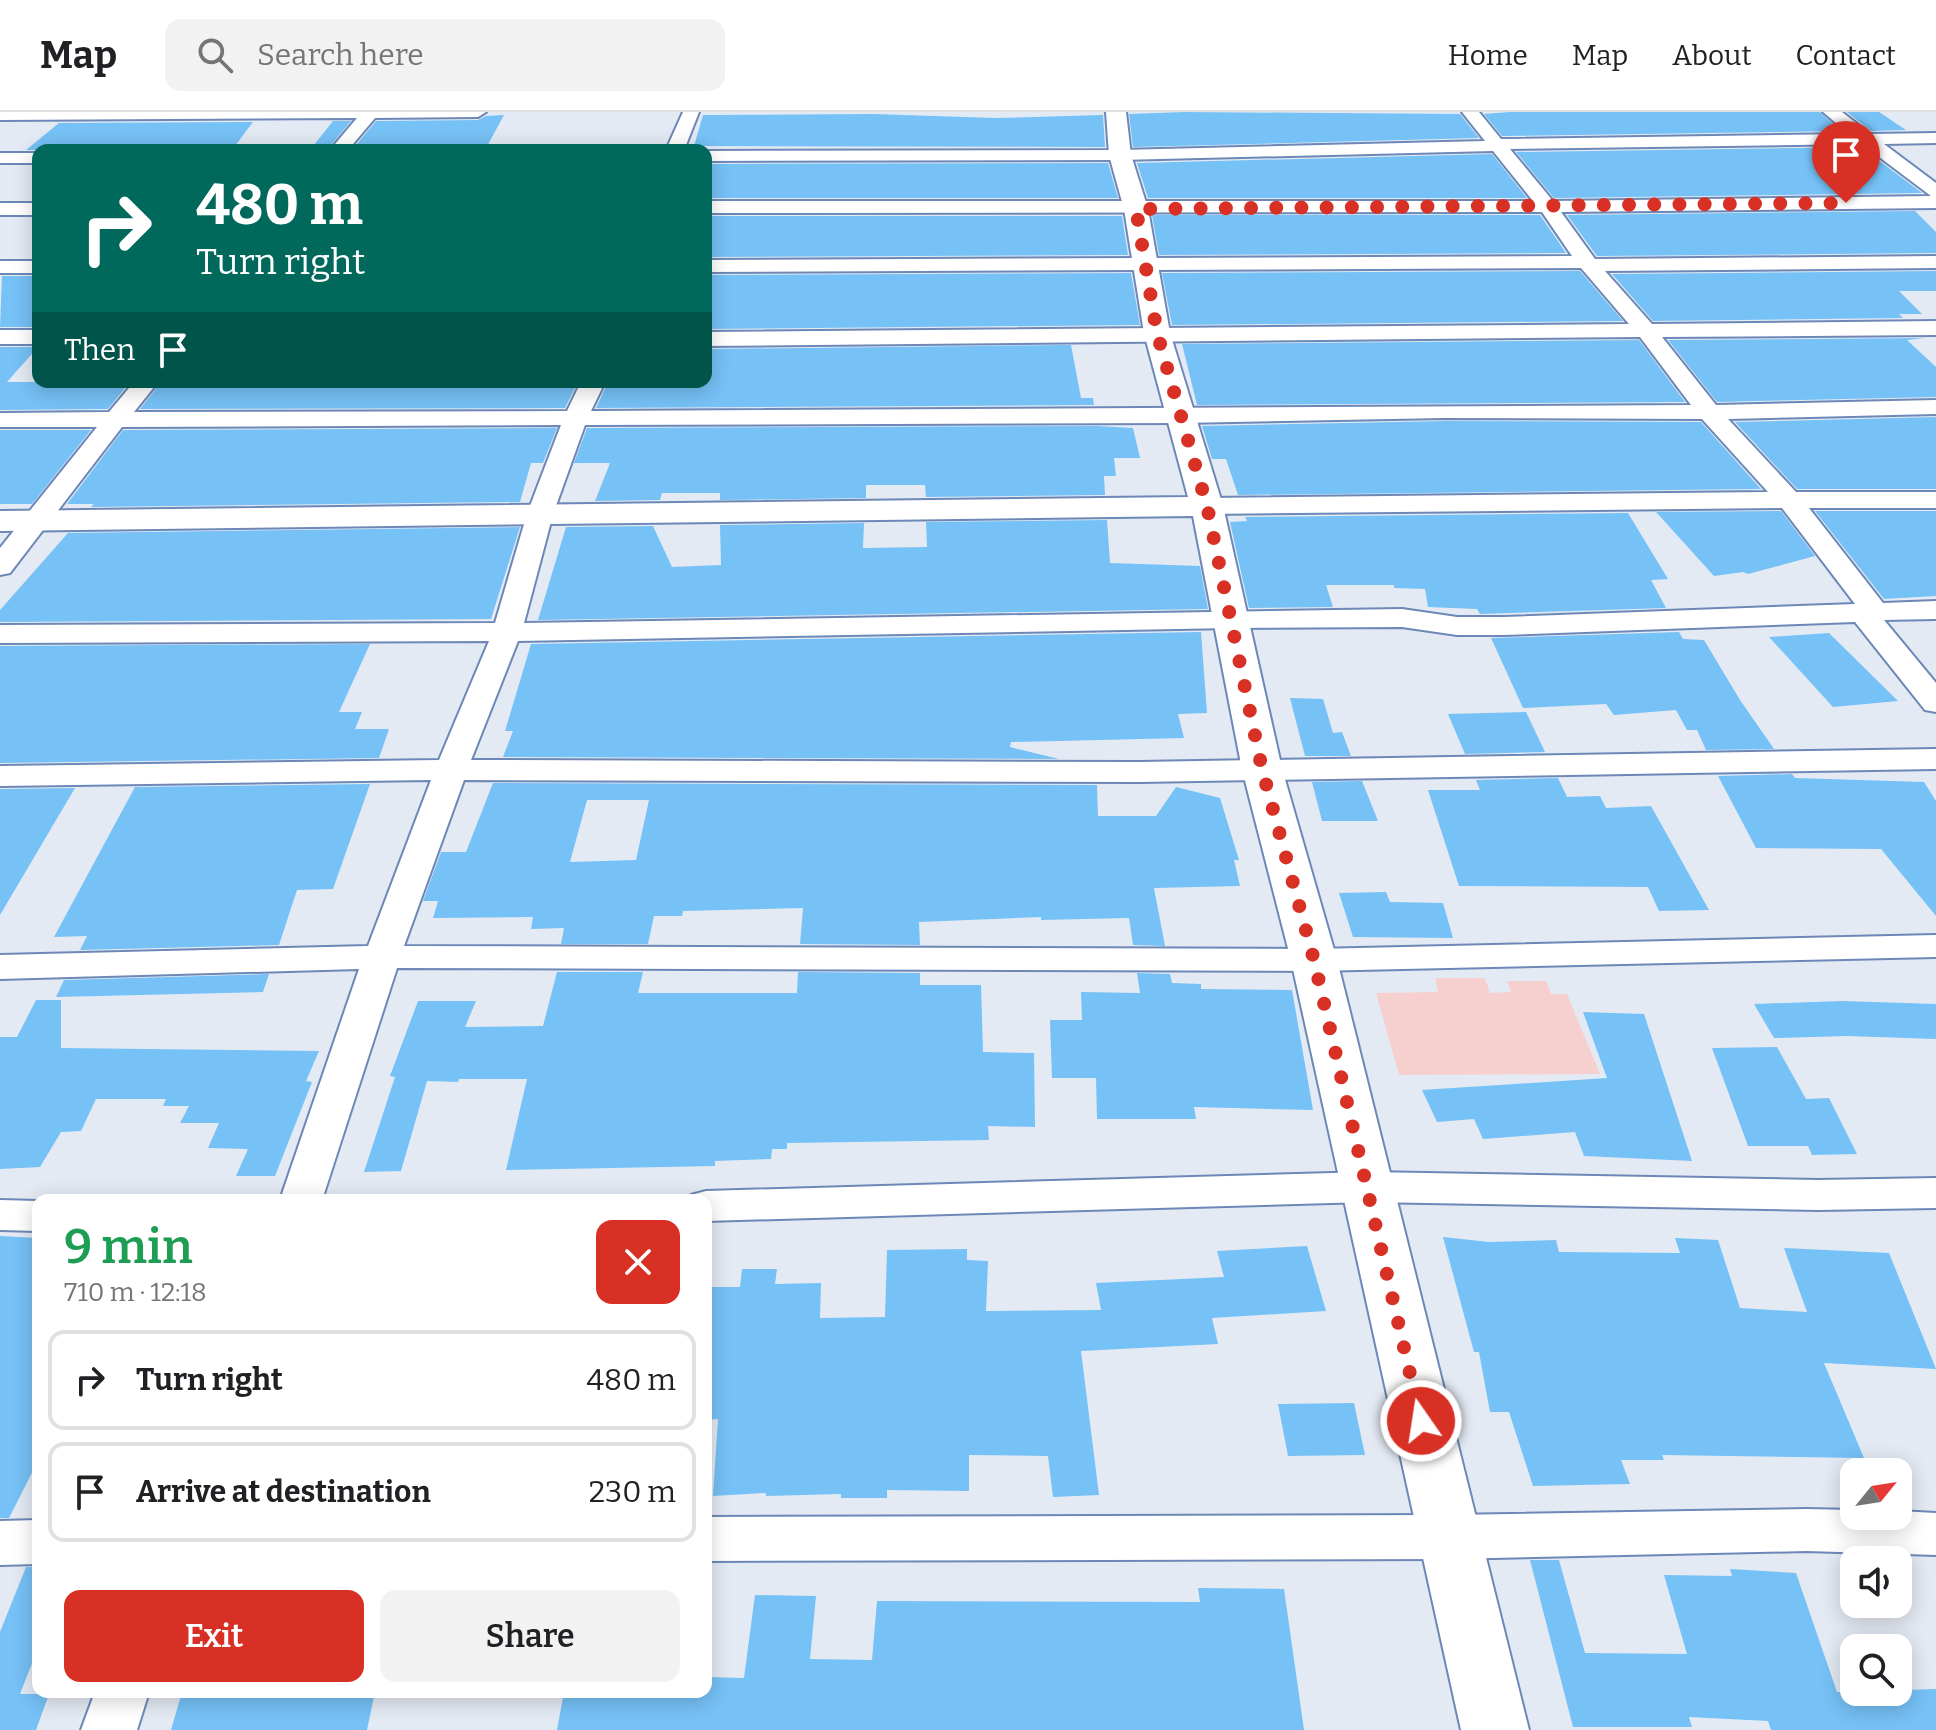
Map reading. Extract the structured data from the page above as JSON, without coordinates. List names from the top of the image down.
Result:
{
  "north": "top right",
  "page": {
    "header": "Map",
    "search": "Search here",
    "nav": [
      "Home",
      "Map",
      "About",
      "Contact"
    ],
    "turn": ["480 m", "Turn right"],
    "then": "Then",
    "heading": ["9 min", "710 m · 12:18"],
    "list": [
      {
        "name": "Turn right",
        "value": "480 m"
      },
      {
        "name": "Arrive at destination",
        "value": "230 m"
      }
    ],
    "buttons": ["Exit", "Share"]
  }
}
